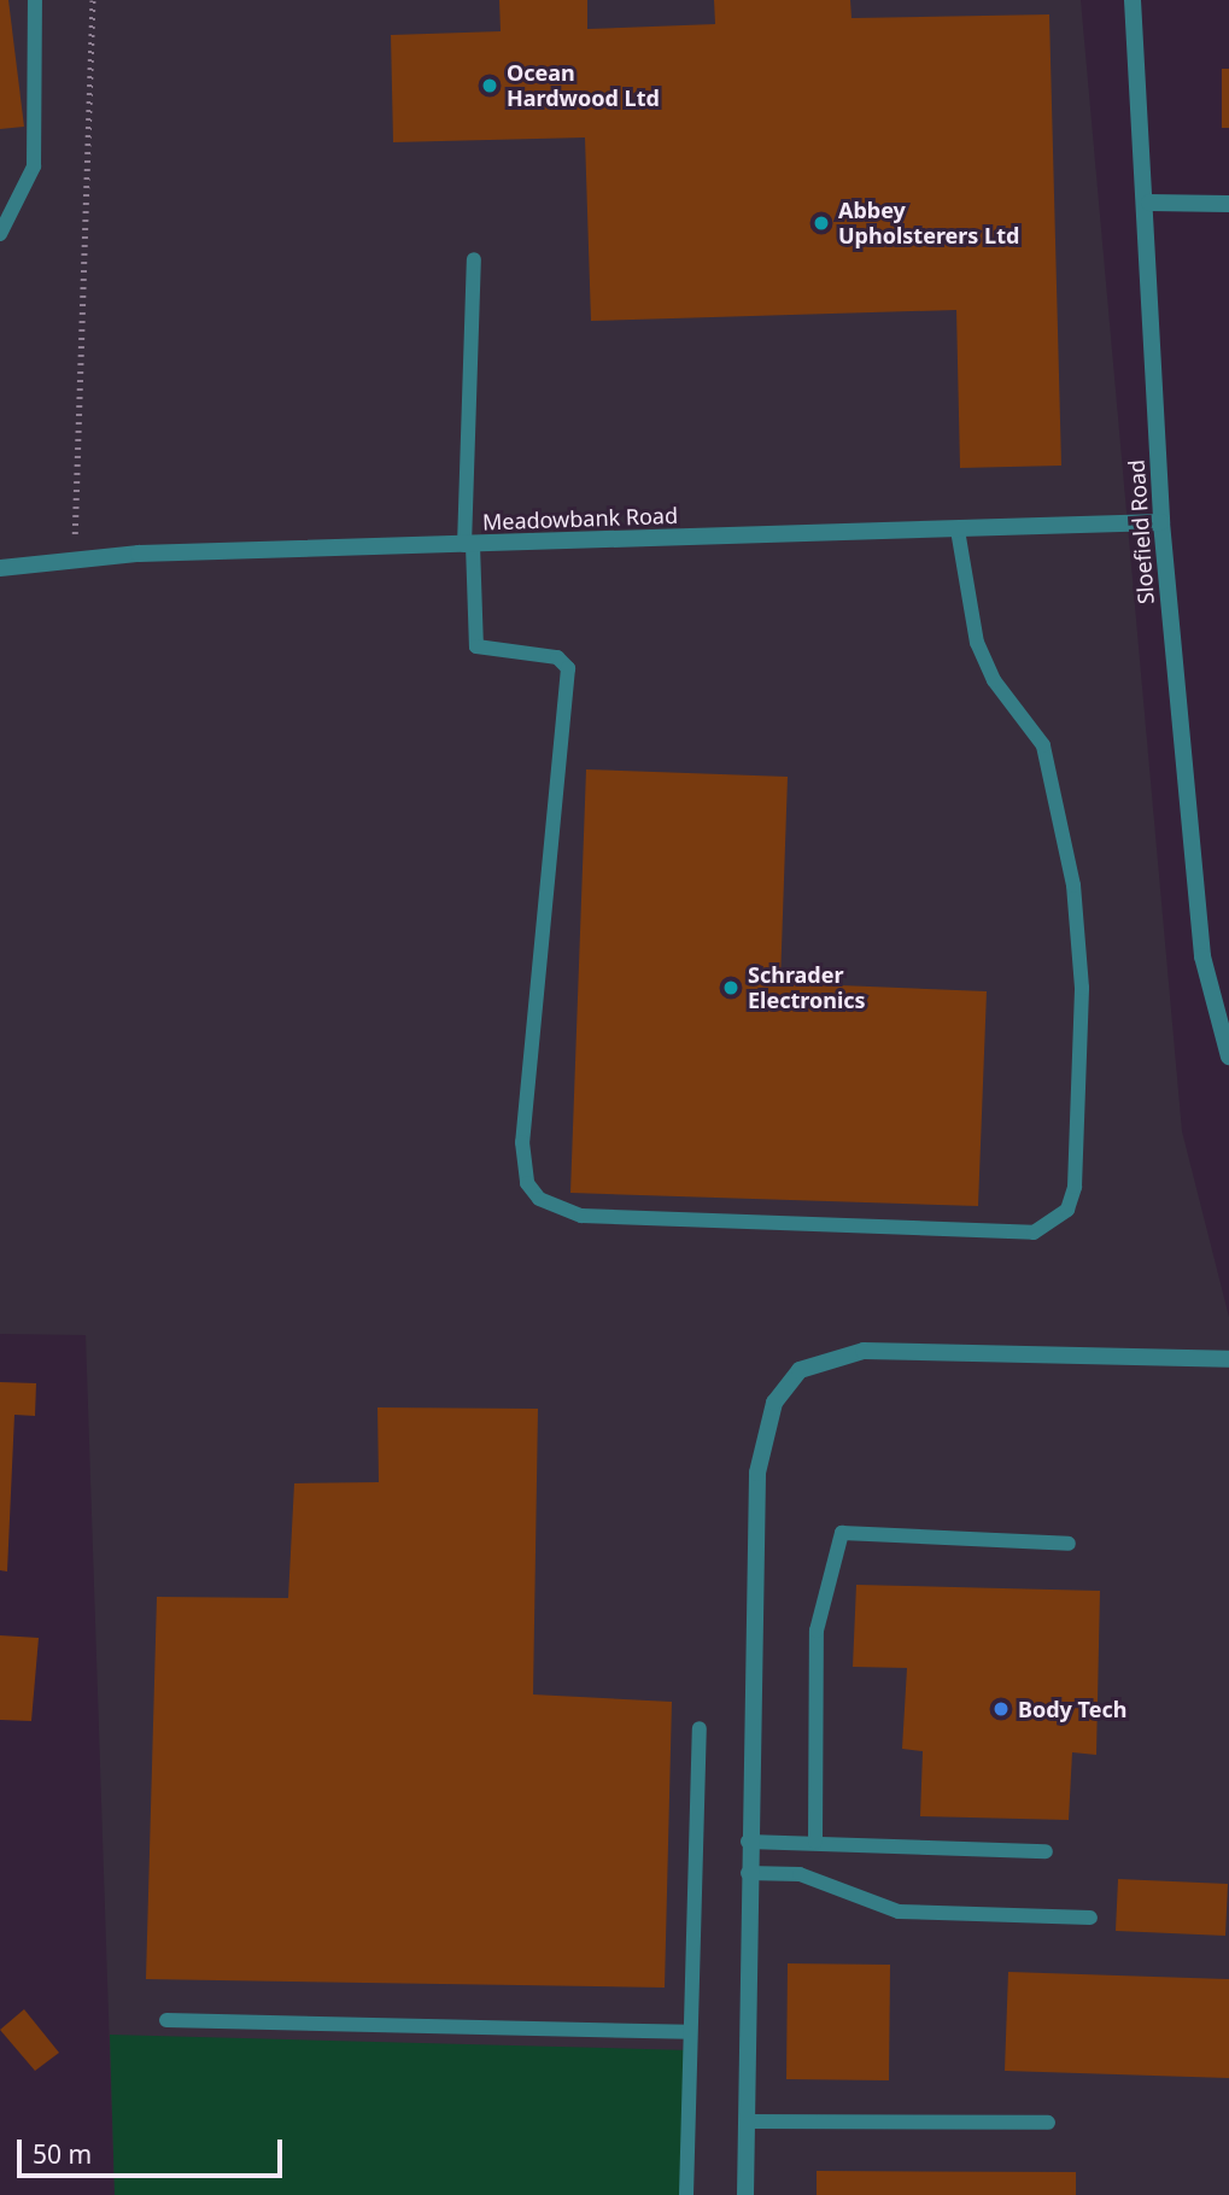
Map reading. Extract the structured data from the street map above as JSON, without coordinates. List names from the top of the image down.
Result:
{
  "streets": {
    "street": ["Meadowbank Road", "Sloefield Road"]
  },
  "crossings": [
    ["Meadowbank Road", "Sloefield Road"]
  ],
  "places": [
    "Ocean Hardwood Ltd",
    "Abbey Upholsterers Ltd",
    "Schrader Electronics",
    "Body Tech"
  ],
  "scale_bar": "50 m"
}
